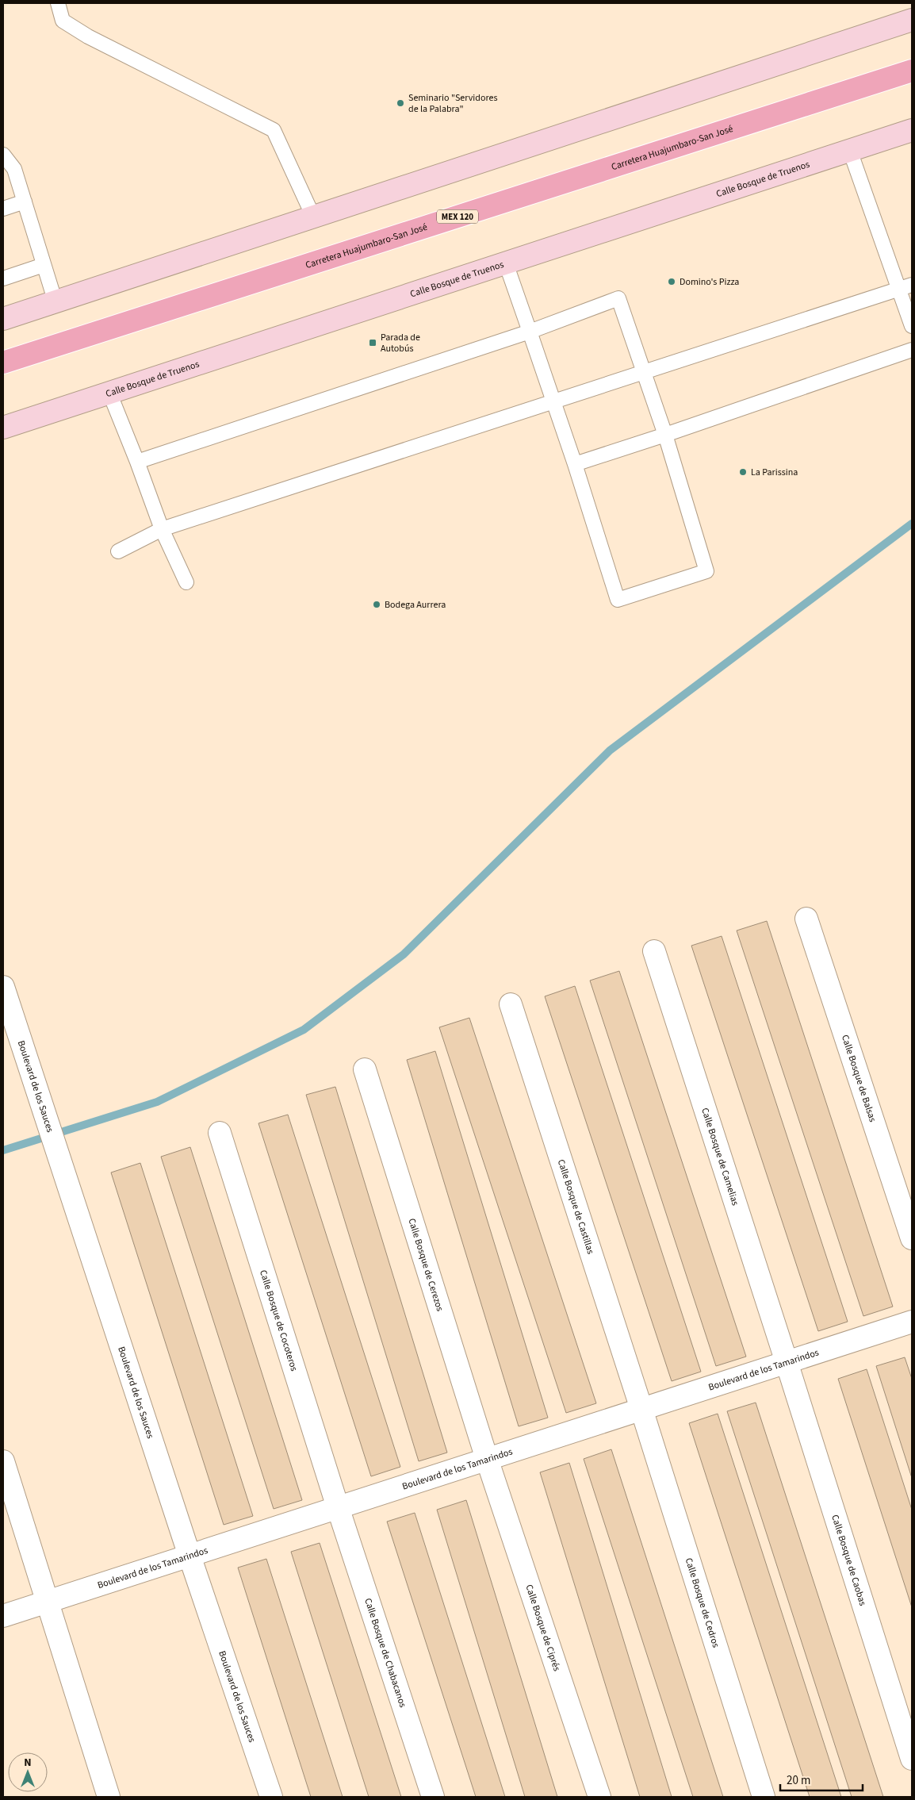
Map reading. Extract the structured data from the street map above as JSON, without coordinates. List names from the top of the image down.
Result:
{
  "streets": {
    "main road": ["Carretera Huajumbaro-San José", "MEX 120"],
    "street": [
      "Calle Bosque de Truenos",
      "Calle Bosque de Balsas",
      "Boulevard de los Sauces",
      "Calle Bosque de Camelias",
      "Calle Bosque de Castillas",
      "Calle Bosque de Cerezos",
      "Calle Bosque de Cocoteros",
      "Boulevard de los Tamarindos",
      "Calle Bosque de Caobas",
      "Calle Bosque de Cedros",
      "Calle Bosque de Ciprés",
      "Calle Bosque de Chabacanos"
    ]
  },
  "crossings": [
    ["Boulevard de los Sauces", "Boulevard de los Tamarindos"],
    ["Calle Bosque de Camelias", "Boulevard de los Tamarindos"],
    ["Calle Bosque de Camelias", "Calle Bosque de Caobas"],
    ["Calle Bosque de Castillas", "Boulevard de los Tamarindos"],
    ["Calle Bosque de Castillas", "Calle Bosque de Cedros"],
    ["Calle Bosque de Cerezos", "Boulevard de los Tamarindos"],
    ["Calle Bosque de Cerezos", "Calle Bosque de Ciprés"],
    ["Calle Bosque de Cocoteros", "Boulevard de los Tamarindos"],
    ["Calle Bosque de Cocoteros", "Calle Bosque de Chabacanos"],
    ["Boulevard de los Tamarindos", "Calle Bosque de Caobas"],
    ["Boulevard de los Tamarindos", "Calle Bosque de Cedros"],
    ["Boulevard de los Tamarindos", "Calle Bosque de Ciprés"],
    ["Boulevard de los Tamarindos", "Calle Bosque de Chabacanos"]
  ],
  "places": {
    "other": [
      "Seminario \"Servidores de la Palabra\"",
      "Domino's Pizza",
      "La Parissina",
      "Bodega Aurrera"
    ],
    "transit": ["Parada de Autobús"]
  },
  "scale_bar": "20 m",
  "north": "top"
}
